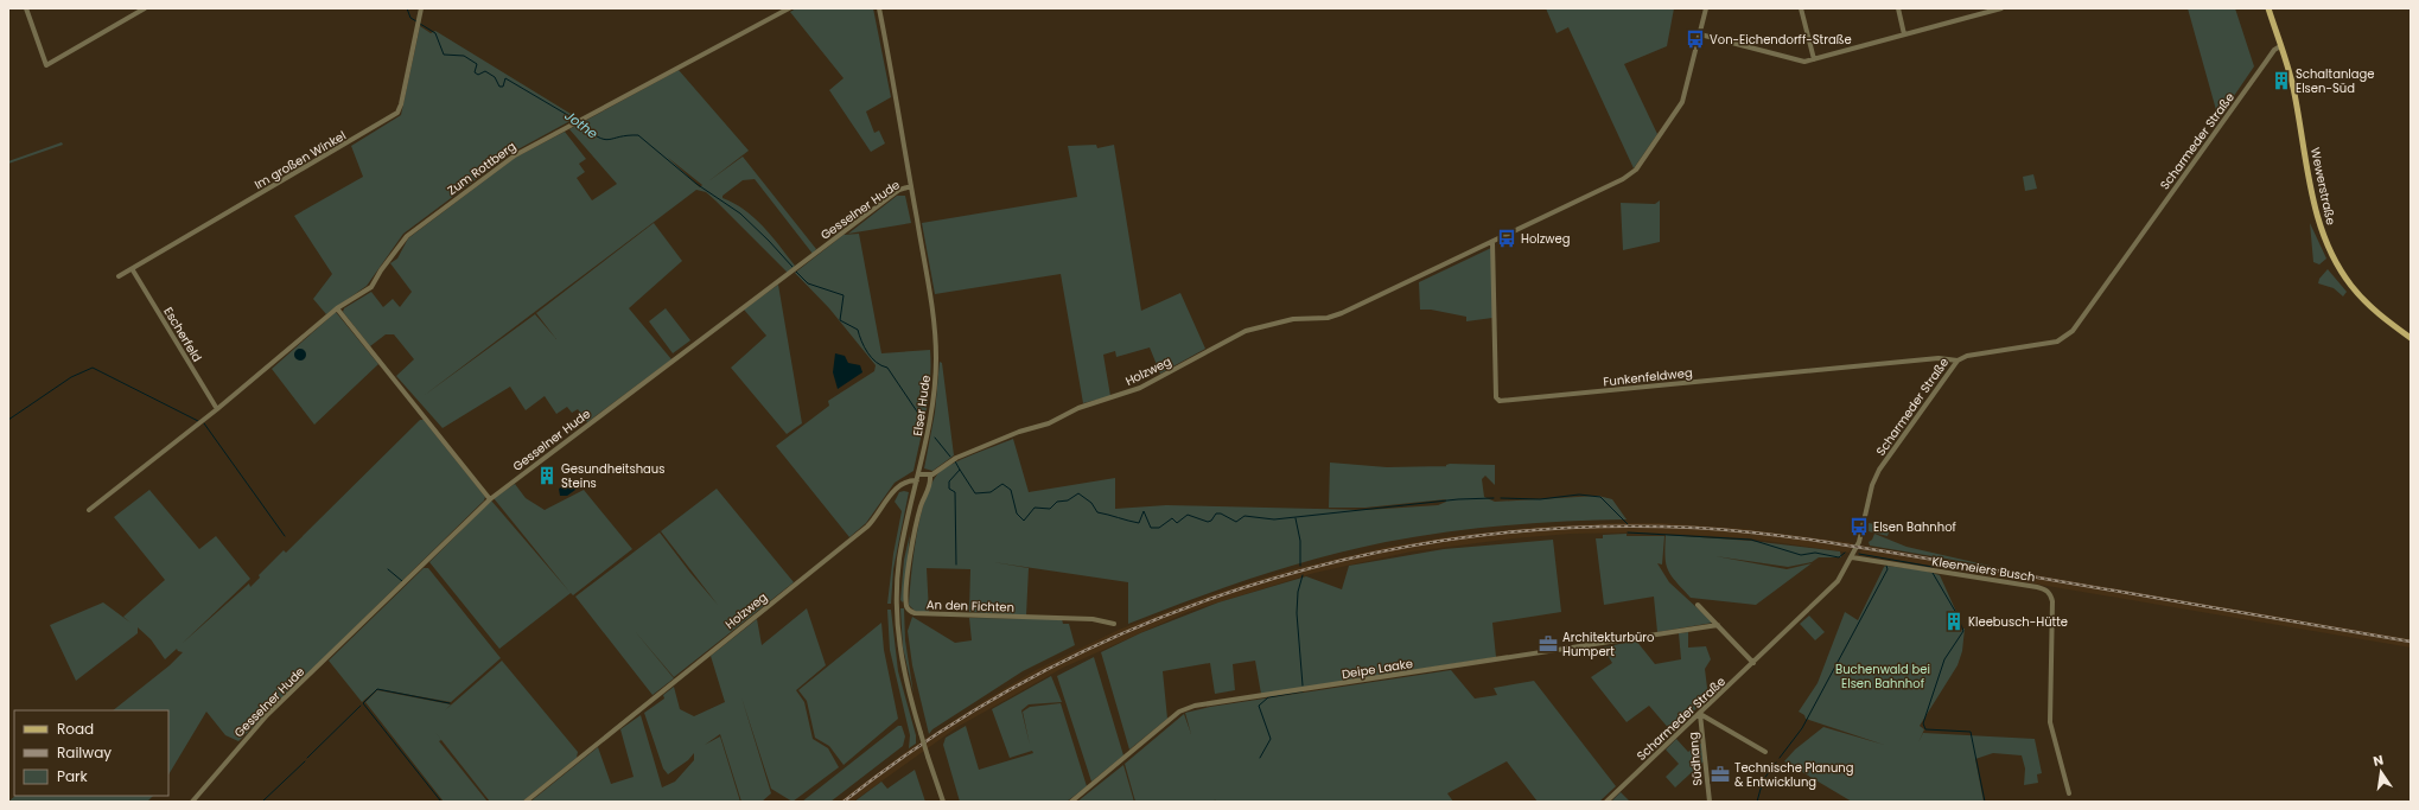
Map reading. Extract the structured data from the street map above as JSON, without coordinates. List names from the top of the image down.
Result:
{
  "streets": {
    "main road": ["Wewerstraße"],
    "street": [
      "Scharmeder Straße",
      "Im großen Winkel",
      "Zum Rottberg",
      "Gesselner Hude",
      "Escherfeld",
      "Holzweg",
      "Funkenfeldweg",
      "Elser Hude",
      "Kleemeiers Busch",
      "An den Fichten",
      "Deipe Laake",
      "Südhang"
    ]
  },
  "crossings": [
    ["Scharmeder Straße", "Wewerstraße"],
    ["Scharmeder Straße", "Funkenfeldweg"],
    ["Scharmeder Straße", "Kleemeiers Busch"],
    ["Scharmeder Straße", "Südhang"],
    ["Im großen Winkel", "Escherfeld"],
    ["Zum Rottberg", "Escherfeld"],
    ["Gesselner Hude", "Elser Hude"],
    ["Holzweg", "Funkenfeldweg"],
    ["Holzweg", "Elser Hude"],
    ["Holzweg", "An den Fichten"]
  ],
  "water": ["Jothe"],
  "parks": ["Buchenwald bei Elsen Bahnhof"],
  "places": {
    "bus stop": ["Von-Eichendorff-Straße", "Holzweg", "Elsen Bahnhof"],
    "building": ["Schaltanlage Elsen-Süd", "Gesundheitshaus Steins", "Kleebusch-Hütte"],
    "office": ["Architekturbüro Humpert", "Technische Planung & Entwicklung"]
  },
  "legend": ["Road", "Railway", "Park"],
  "north": "top"
}
